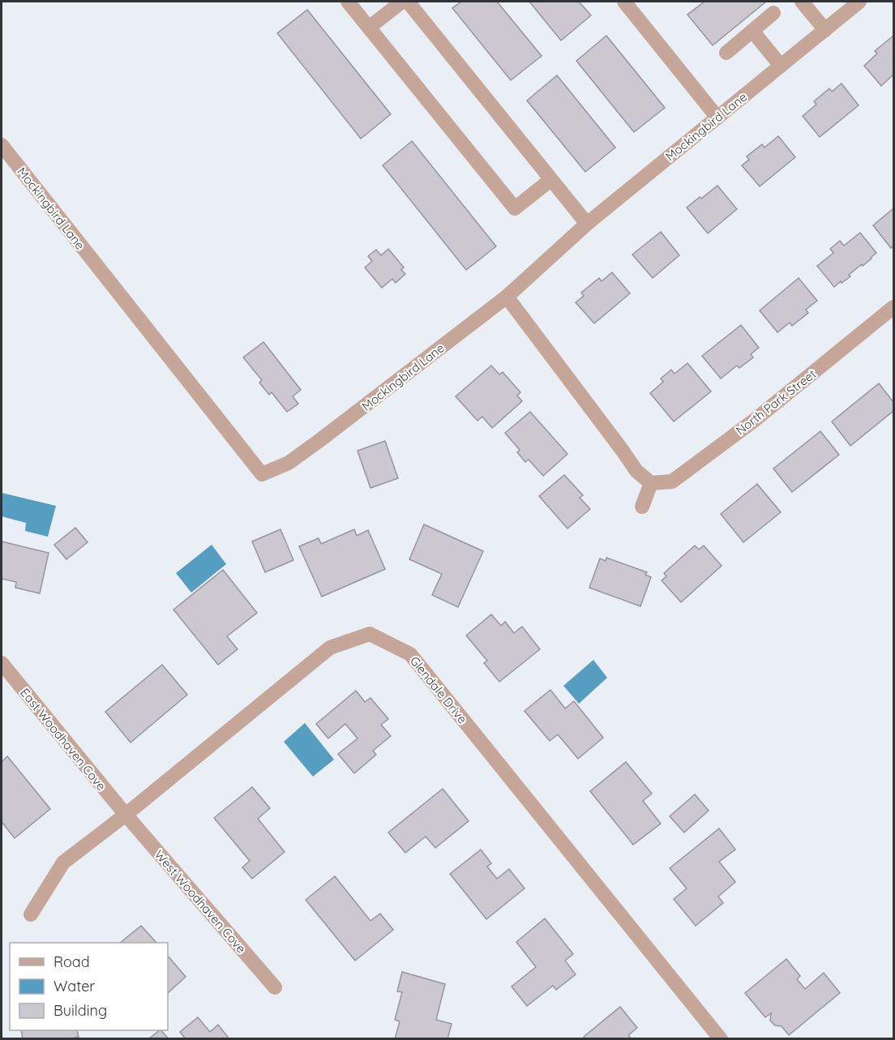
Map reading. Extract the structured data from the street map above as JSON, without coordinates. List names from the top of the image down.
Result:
{
  "streets": {
    "street": [
      "Mockingbird Lane",
      "North Park Street",
      "Glendale Drive",
      "East Woodhaven Cove",
      "West Woodhaven Cove"
    ]
  },
  "crossings": [
    ["Glendale Drive", "East Woodhaven Cove"],
    ["Glendale Drive", "West Woodhaven Cove"],
    ["East Woodhaven Cove", "West Woodhaven Cove"]
  ],
  "legend": ["Road", "Water", "Building"]
}
